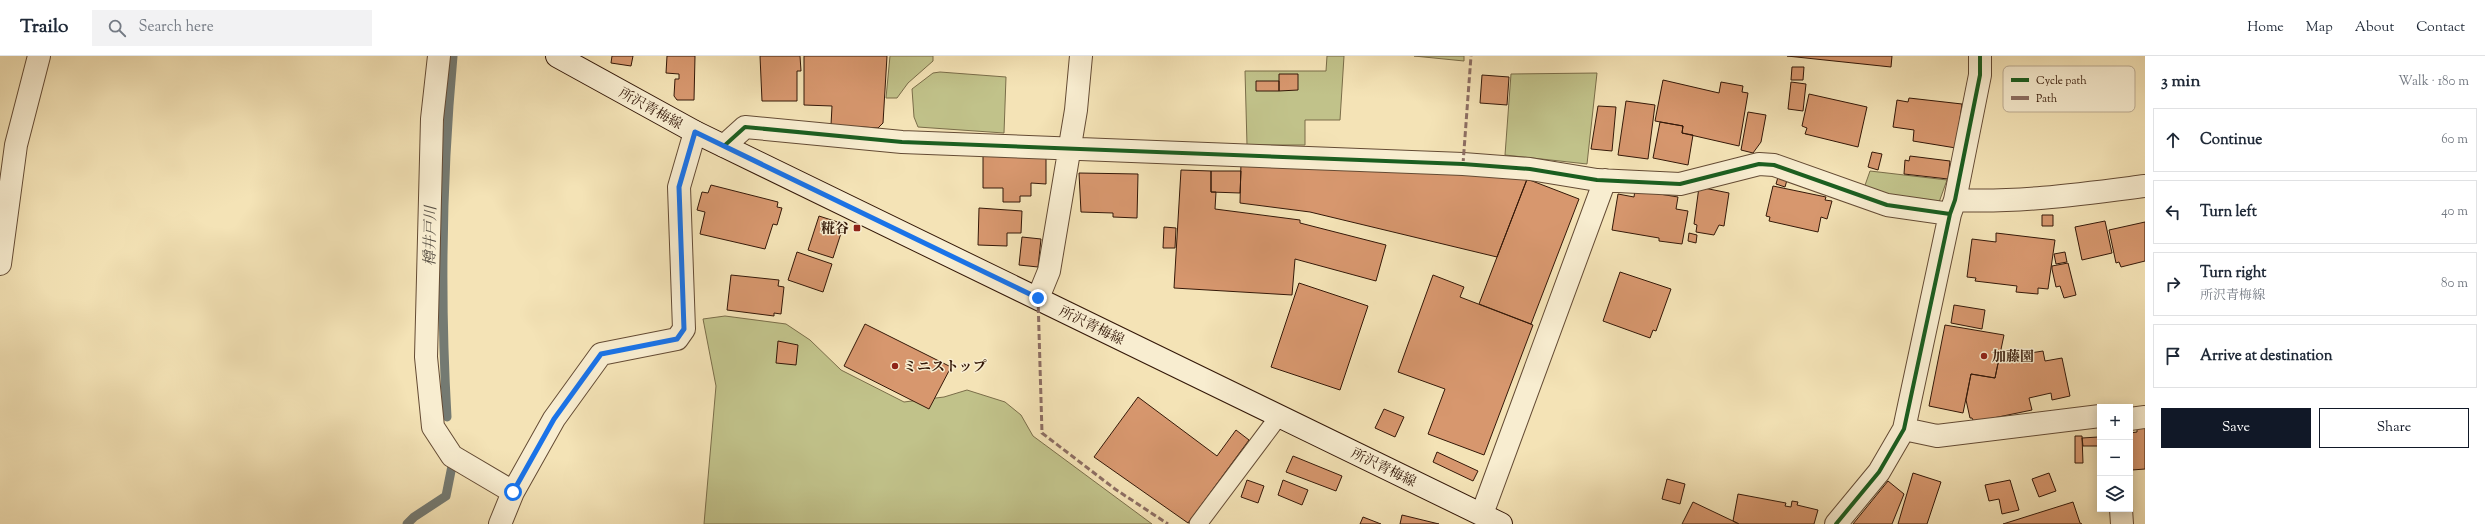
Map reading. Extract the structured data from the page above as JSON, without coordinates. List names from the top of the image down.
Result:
{
  "streets": {
    "street": ["所沢青梅線"]
  },
  "water": ["樽井戸川"],
  "places": {
    "transit": ["糀谷"],
    "other": ["加藤園", "ミニストップ"]
  },
  "legend": ["Cycle path", "Path"],
  "page": {
    "header": "Trailo",
    "search": "Search here",
    "nav": [
      "Home",
      "Map",
      "About",
      "Contact"
    ],
    "heading": ["3 min", "Walk · 180 m"],
    "list": [
      ["Continue", "60 m"],
      ["Turn left", "40 m"],
      ["Turn right", "所沢青梅線", "80 m"],
      "Arrive at destination"
    ],
    "buttons": ["Save", "Share"],
    "map_buttons": ["+", "−"]
  }
}
